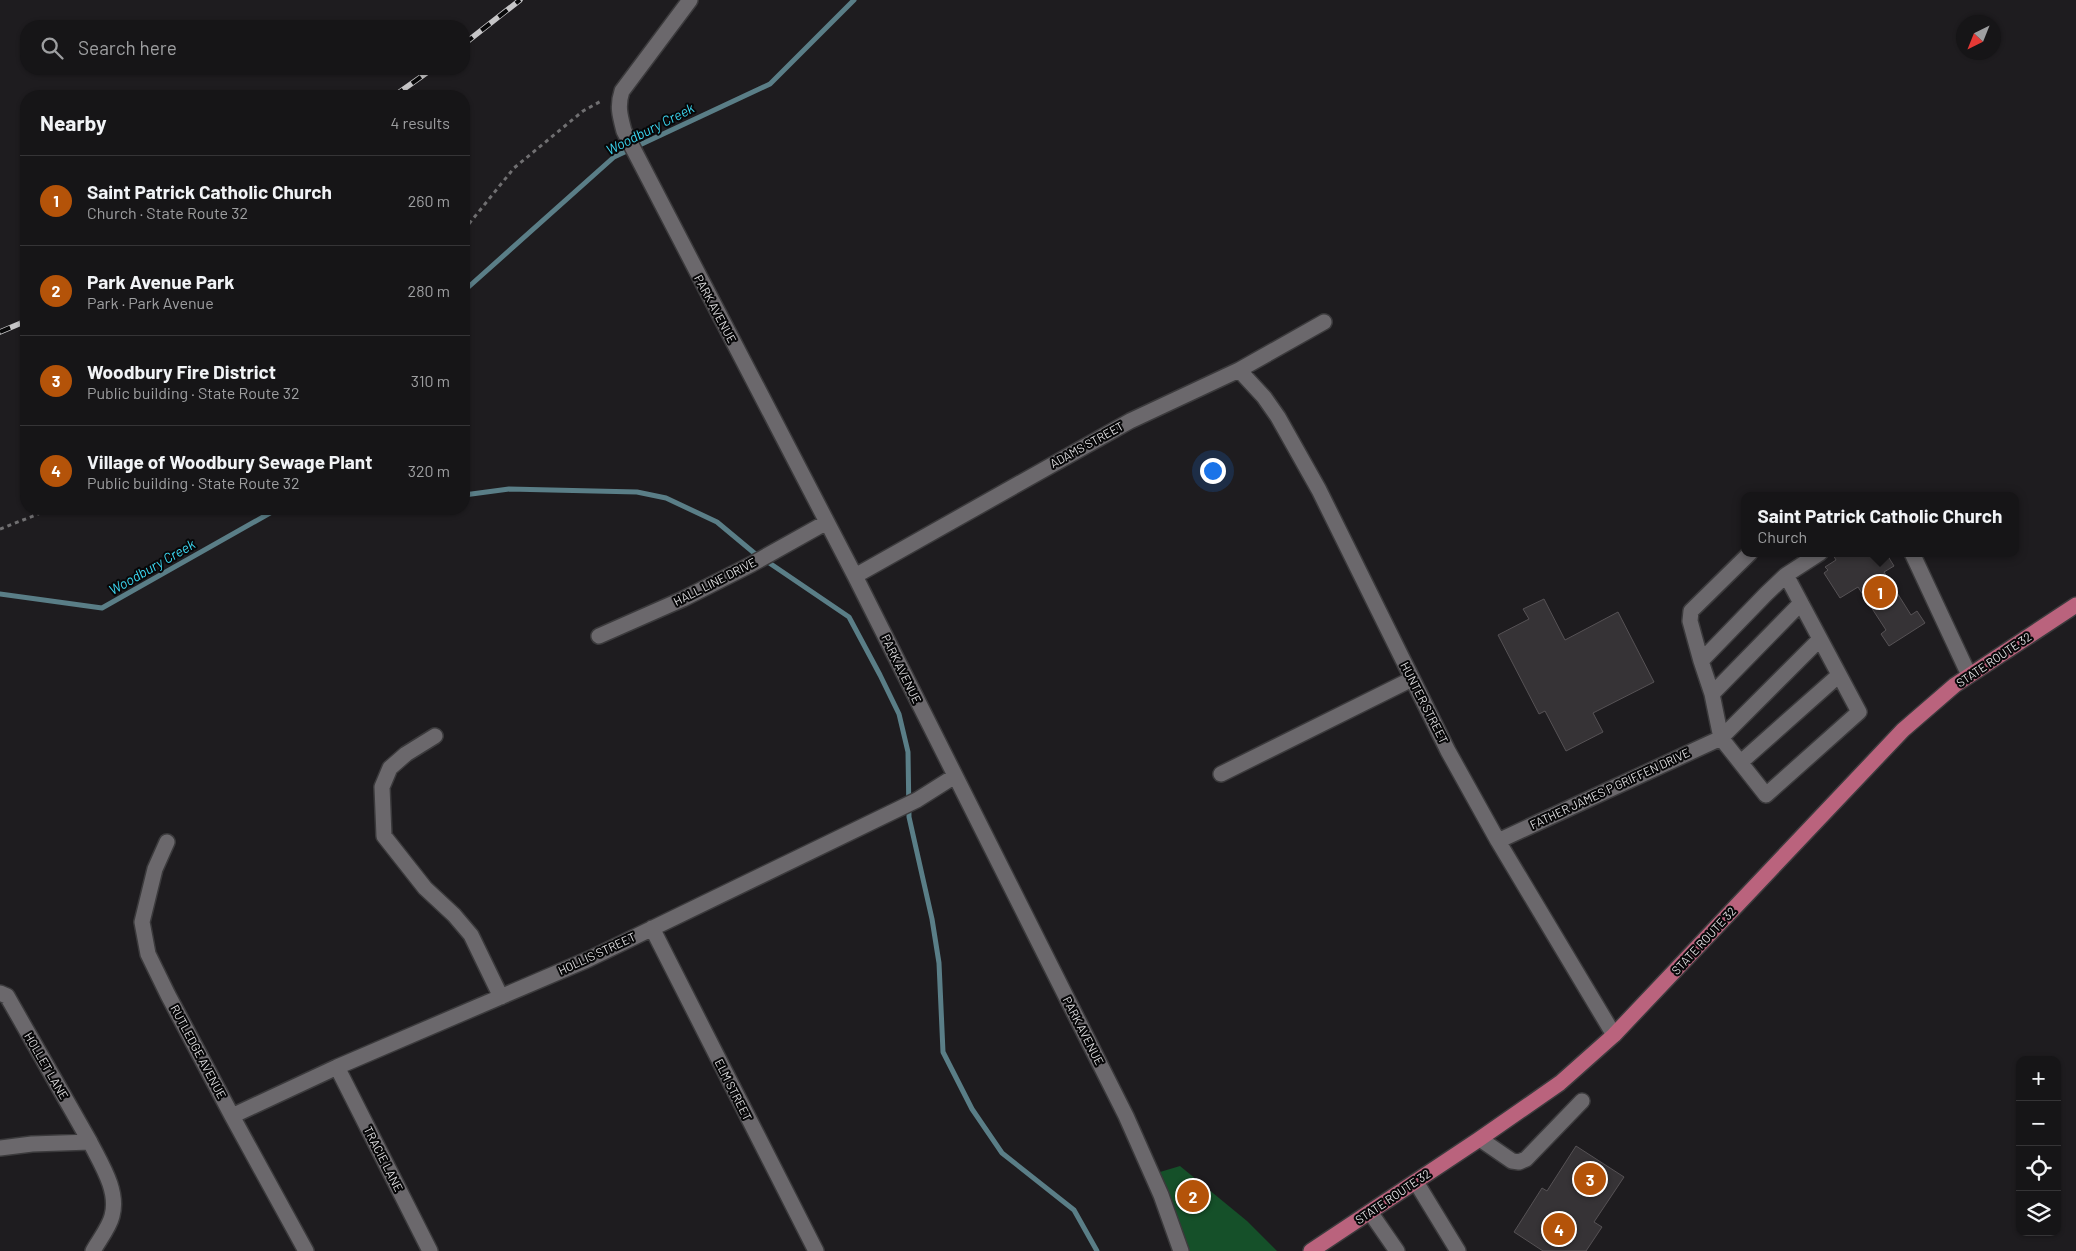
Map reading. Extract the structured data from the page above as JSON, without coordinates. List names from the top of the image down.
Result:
{
  "streets": {
    "main road": ["STATE ROUTE 32"],
    "street": [
      "PARK AVENUE",
      "ADAMS STREET",
      "HALL LINE DRIVE",
      "HUNTER STREET",
      "FATHER JAMES P GRIFFEN DRIVE",
      "HOLLIS STREET",
      "RUTLEDGE AVENUE",
      "HOLLET LANE",
      "ELM STREET",
      "TRACIE LANE"
    ]
  },
  "crossings": [
    ["PARK AVENUE", "ADAMS STREET"],
    ["PARK AVENUE", "HALL LINE DRIVE"],
    ["PARK AVENUE", "HOLLIS STREET"],
    ["ADAMS STREET", "HUNTER STREET"],
    ["STATE ROUTE 32", "HUNTER STREET"],
    ["HUNTER STREET", "FATHER JAMES P GRIFFEN DRIVE"],
    ["HOLLIS STREET", "RUTLEDGE AVENUE"],
    ["HOLLIS STREET", "ELM STREET"],
    ["HOLLIS STREET", "TRACIE LANE"]
  ],
  "water": ["Woodbury Creek"],
  "north": "bottom left",
  "page": {
    "search": "Search here",
    "heading": ["Nearby", "4 results"],
    "list": [
      {
        "mark": "1",
        "name": "Saint Patrick Catholic Church",
        "note": "Church · State Route 32",
        "value": "260 m"
      },
      {
        "mark": "2",
        "name": "Park Avenue Park",
        "note": "Park · Park Avenue",
        "value": "280 m"
      },
      {
        "mark": "3",
        "name": "Woodbury Fire District",
        "note": "Public building · State Route 32",
        "value": "310 m"
      },
      {
        "mark": "4",
        "name": "Village of Woodbury Sewage Plant",
        "note": "Public building · State Route 32",
        "value": "320 m"
      }
    ],
    "popup": ["Saint Patrick Catholic Church", "Church"],
    "pins": [
      "1",
      "3",
      "2",
      "4"
    ],
    "map_buttons": ["+", "−"]
  }
}
